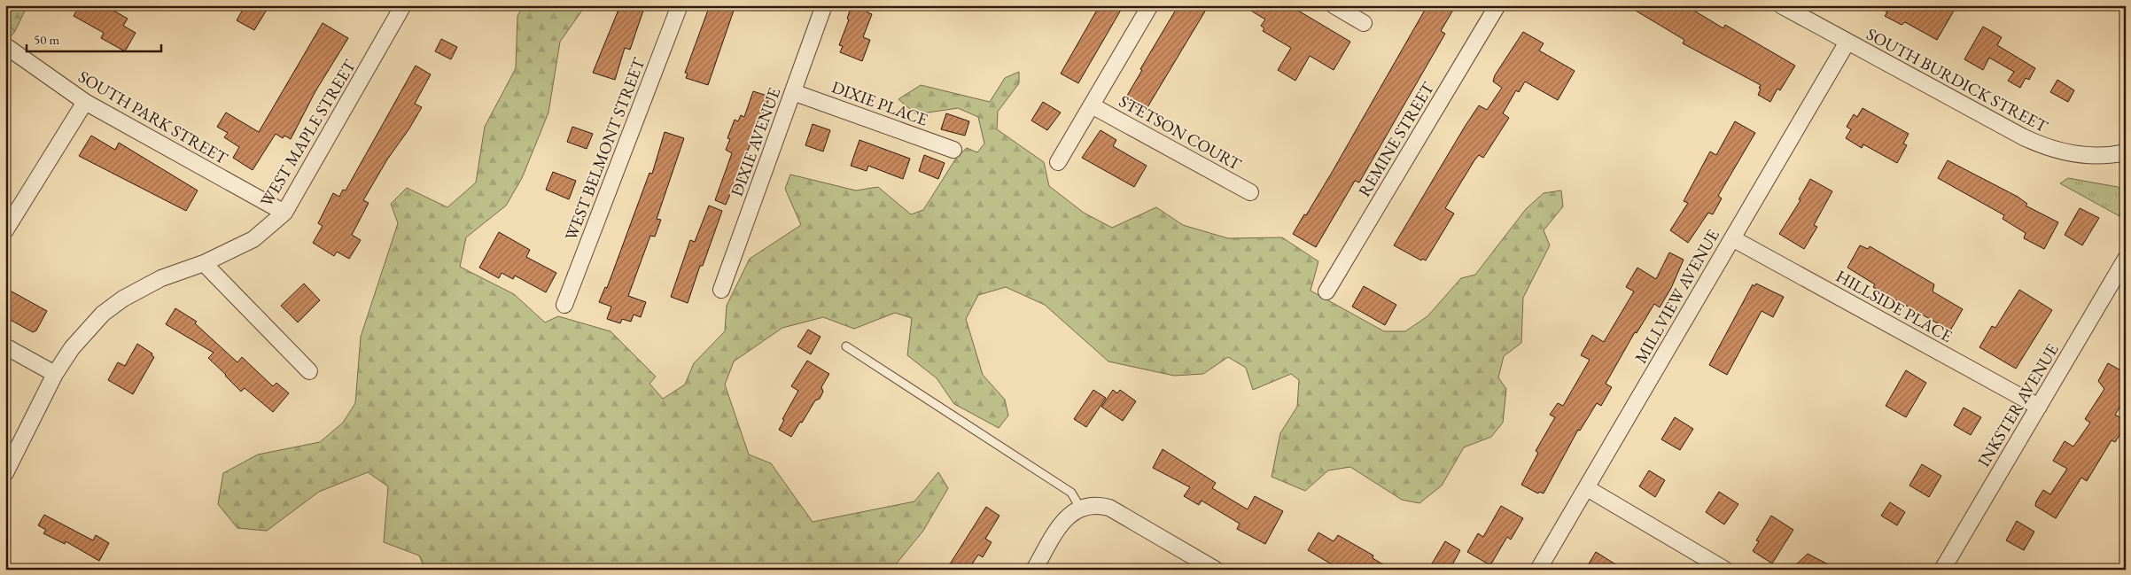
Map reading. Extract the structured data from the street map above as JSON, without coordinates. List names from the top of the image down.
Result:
{
  "streets": {
    "street": [
      "SOUTH BURDICK STREET",
      "DIXIE PLACE",
      "SOUTH PARK STREET",
      "STETSON COURT",
      "WEST MAPLE STREET",
      "REMINE STREET",
      "DIXIE AVENUE",
      "WEST BELMONT STREET",
      "MILLVIEW AVENUE",
      "HILLSIDE PLACE",
      "INKSTER AVENUE"
    ]
  },
  "crossings": [
    ["SOUTH BURDICK STREET", "MILLVIEW AVENUE"],
    ["DIXIE PLACE", "DIXIE AVENUE"],
    ["SOUTH PARK STREET", "WEST MAPLE STREET"],
    ["MILLVIEW AVENUE", "HILLSIDE PLACE"],
    ["HILLSIDE PLACE", "INKSTER AVENUE"]
  ],
  "scale_bar": "50 m"
}
